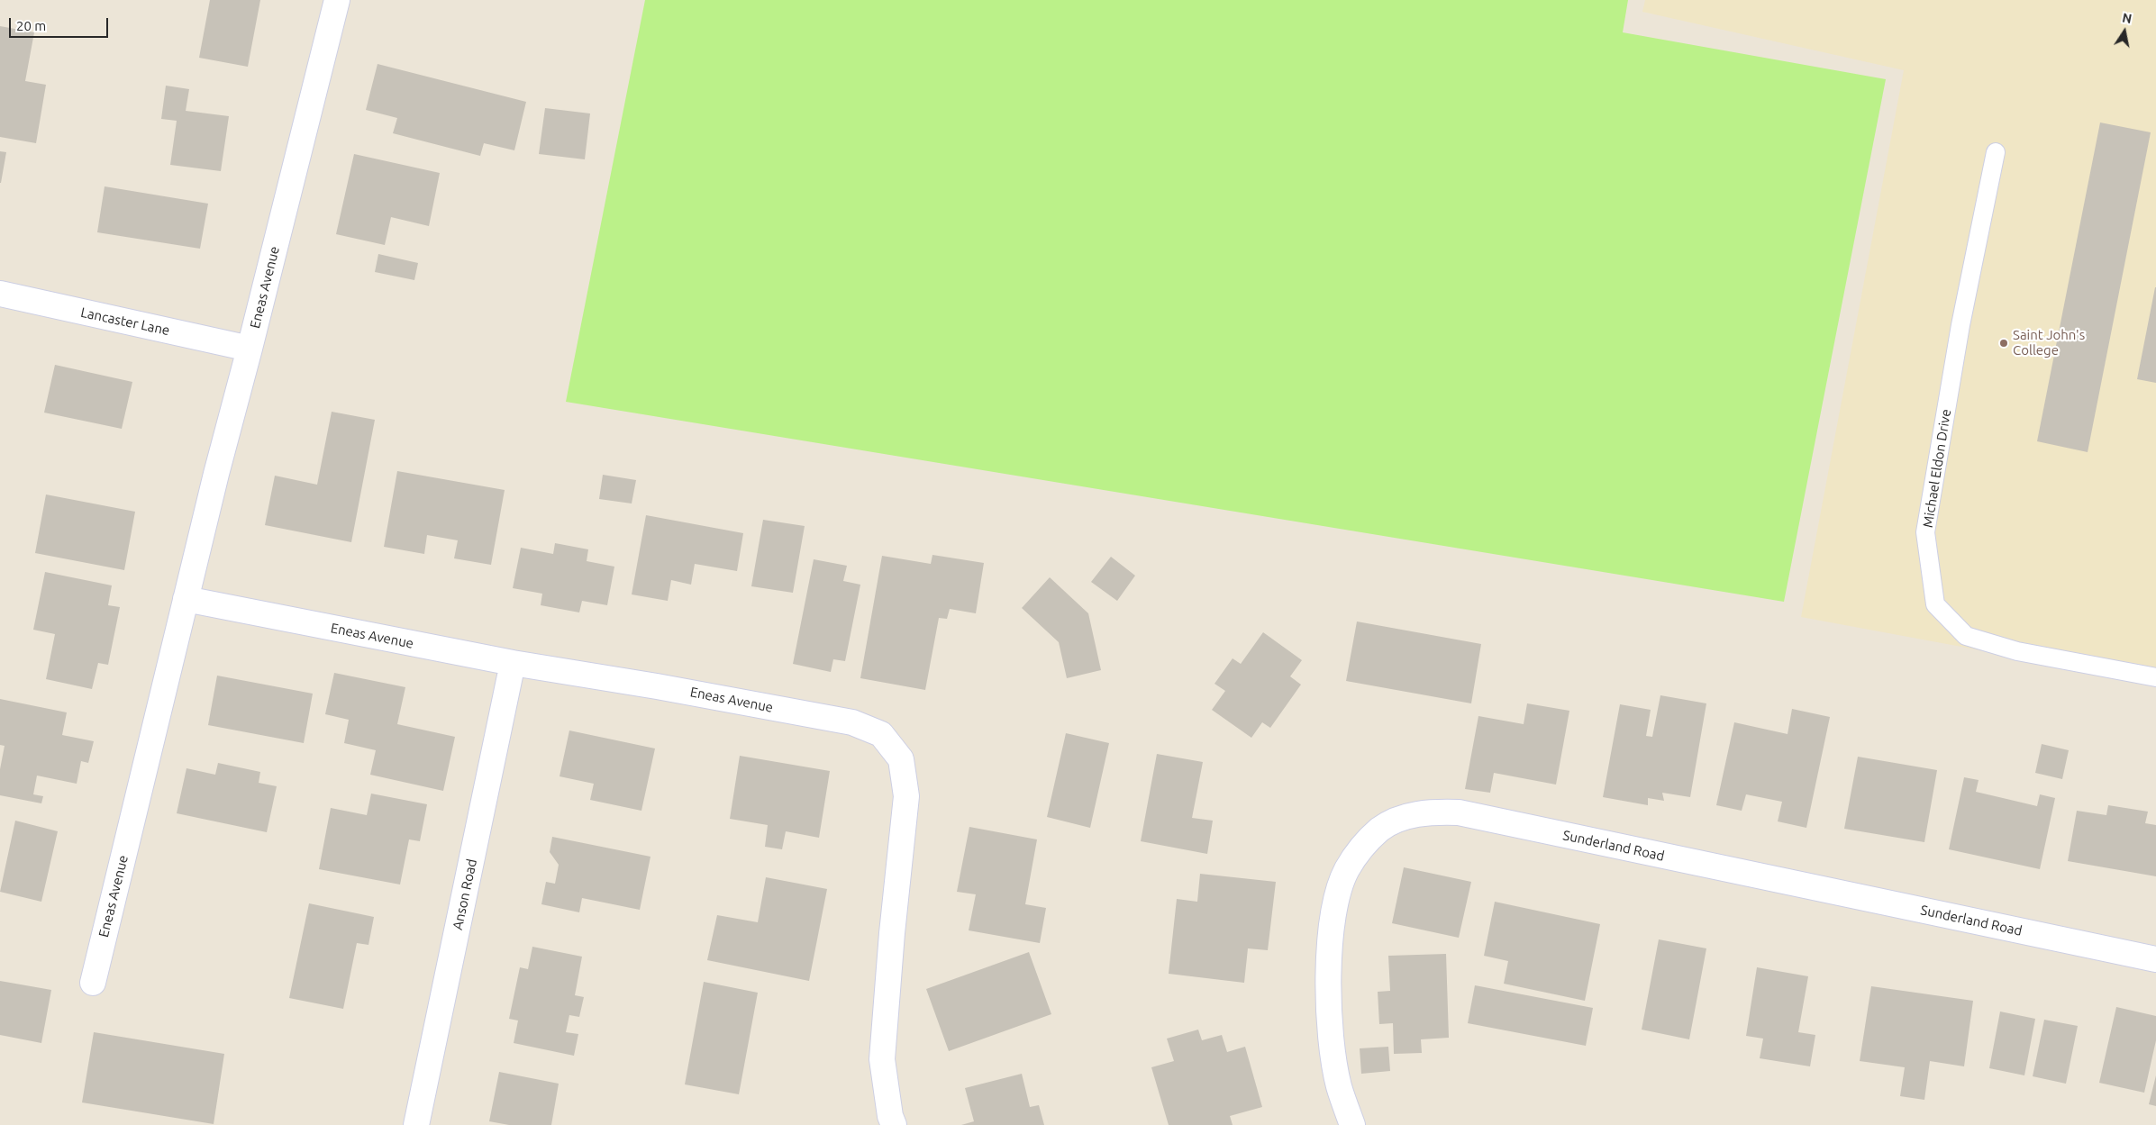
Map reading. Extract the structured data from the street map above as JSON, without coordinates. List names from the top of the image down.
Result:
{
  "streets": {
    "street": [
      "Eneas Avenue",
      "Lancaster Lane",
      "Sunderland Road",
      "Anson Road"
    ],
    "lane": ["Michael Eldon Drive"]
  },
  "crossings": [
    ["Eneas Avenue", "Lancaster Lane"],
    ["Eneas Avenue", "Anson Road"]
  ],
  "places": ["Saint John's College"],
  "scale_bar": "20 m",
  "north": "top"
}
